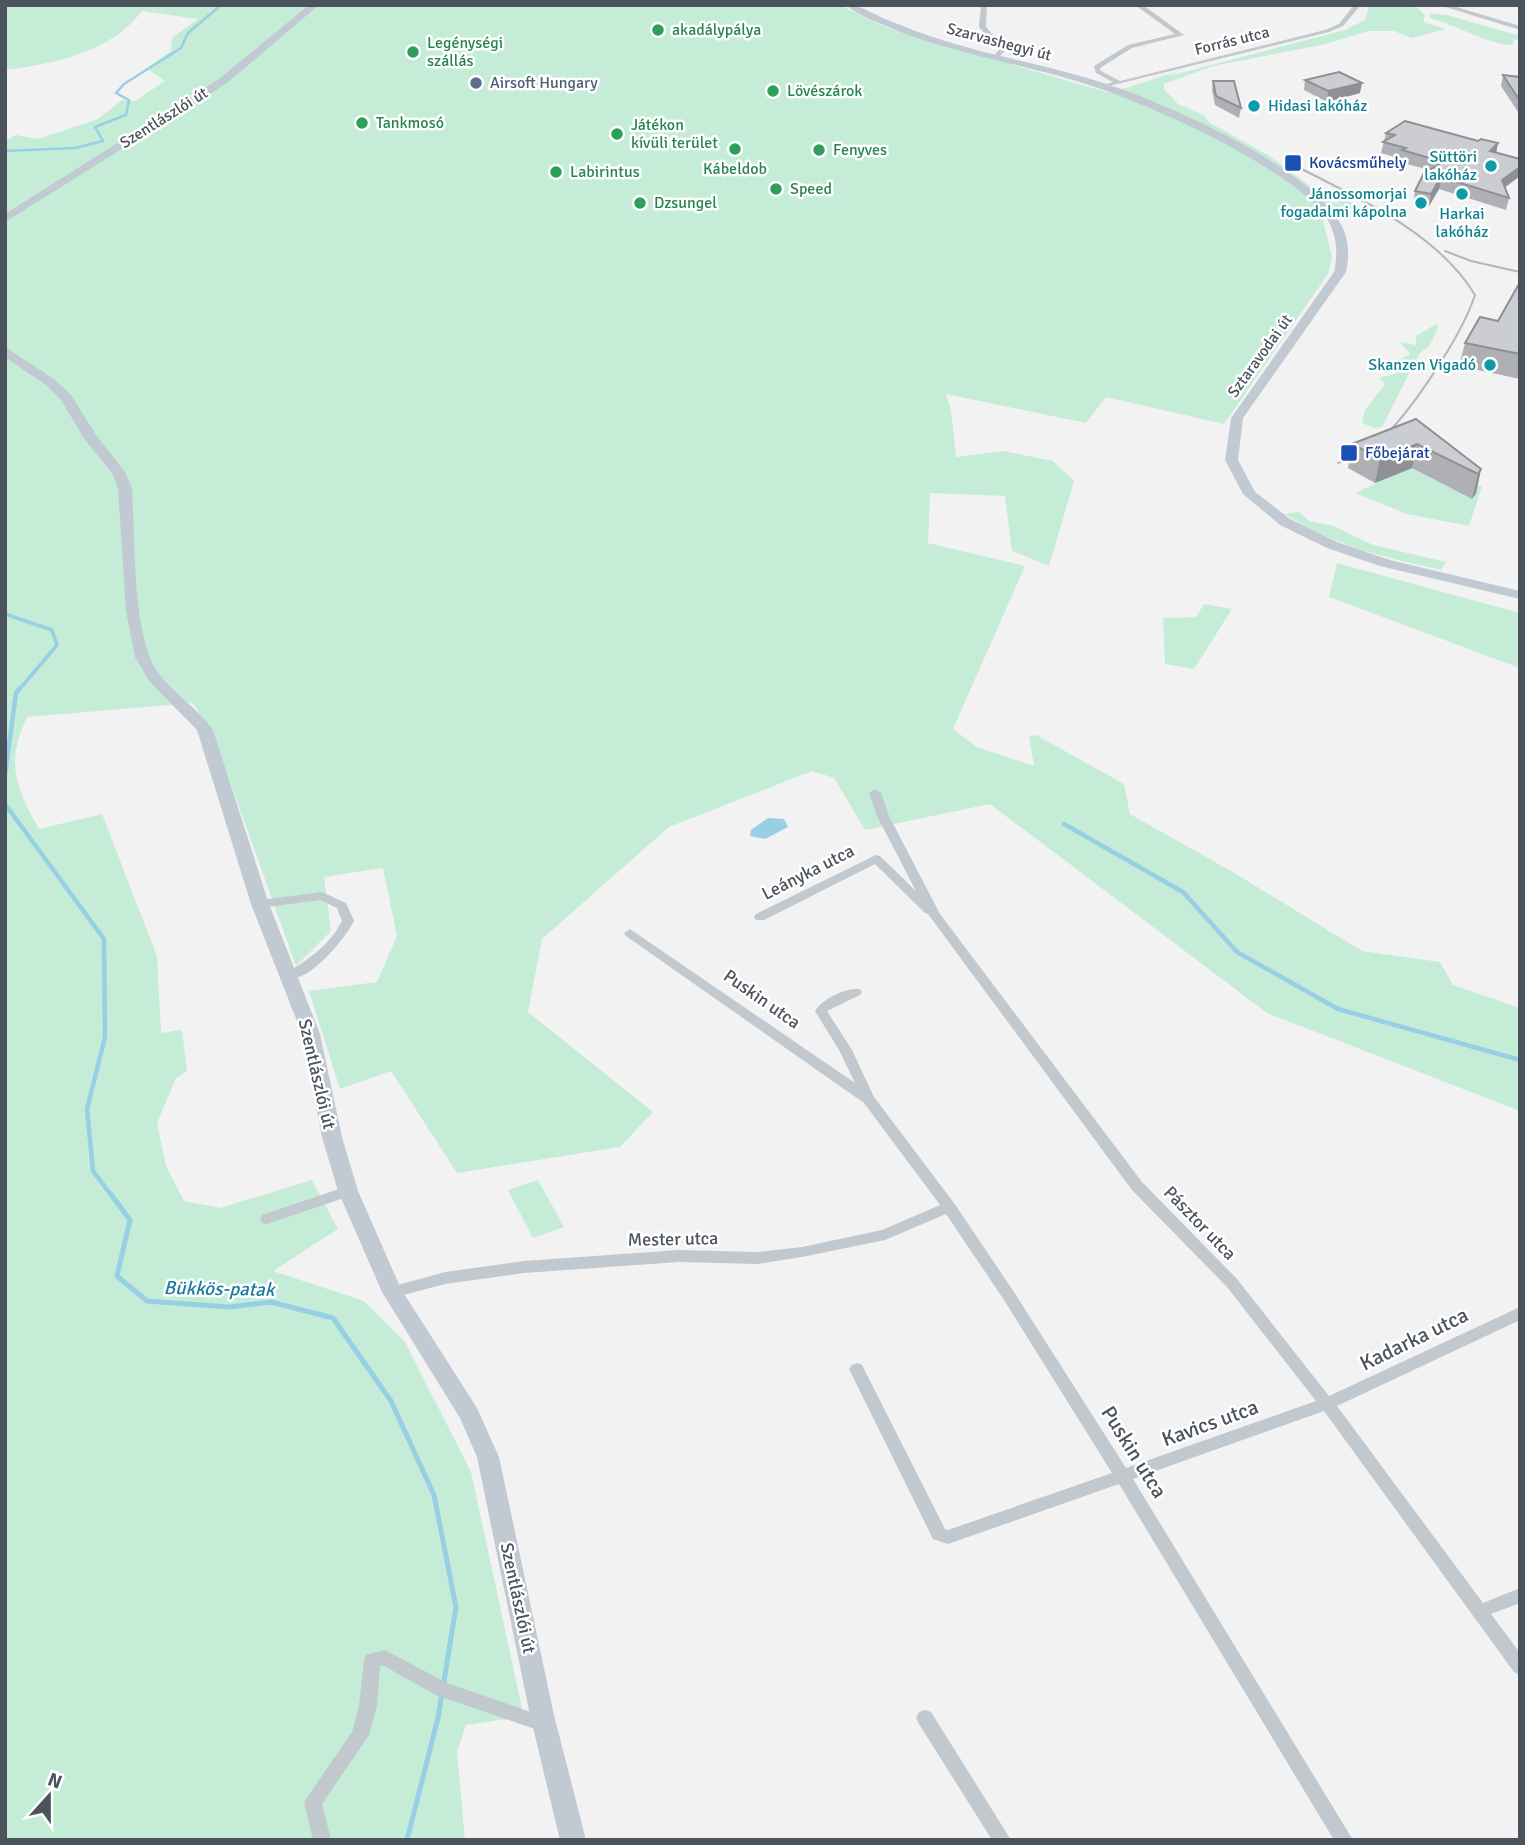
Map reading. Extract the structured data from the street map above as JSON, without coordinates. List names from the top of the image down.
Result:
{
  "streets": {
    "main road": ["Szarvashegyi út", "Szentlászlói út", "Sztaravodai út"],
    "street": [
      "Forrás utca",
      "Leányka utca",
      "Puskin utca",
      "Pásztor utca",
      "Mester utca",
      "Kadarka utca",
      "Kavics utca"
    ]
  },
  "crossings": [
    ["Forrás utca", "Szarvashegyi út"],
    ["Forrás utca", "Sztaravodai út"],
    ["Szarvashegyi út", "Sztaravodai út"],
    ["Szentlászlói út", "Mester utca"],
    ["Leányka utca", "Pásztor utca"],
    ["Puskin utca", "Mester utca"],
    ["Puskin utca", "Kavics utca"],
    ["Pásztor utca", "Kadarka utca"],
    ["Pásztor utca", "Kavics utca"],
    ["Kadarka utca", "Kavics utca"]
  ],
  "water": ["Bükkös-patak"],
  "places": {
    "other": [
      "akadálypálya",
      "Legénységi szállás",
      "Airsoft Hungary",
      "Lövészárok",
      "Hidasi lakóház",
      "Tankmosó",
      "Játékon kívüli terület",
      "Kábeldob",
      "Fenyves",
      "Süttöri lakóház",
      "Labirintus",
      "Speed",
      "Harkai lakóház",
      "Dzsungel",
      "Jánossomorjai fogadalmi kápolna",
      "Skanzen Vigadó"
    ],
    "transit": ["Kovácsműhely", "Főbejárat"]
  },
  "north": "top"
}
